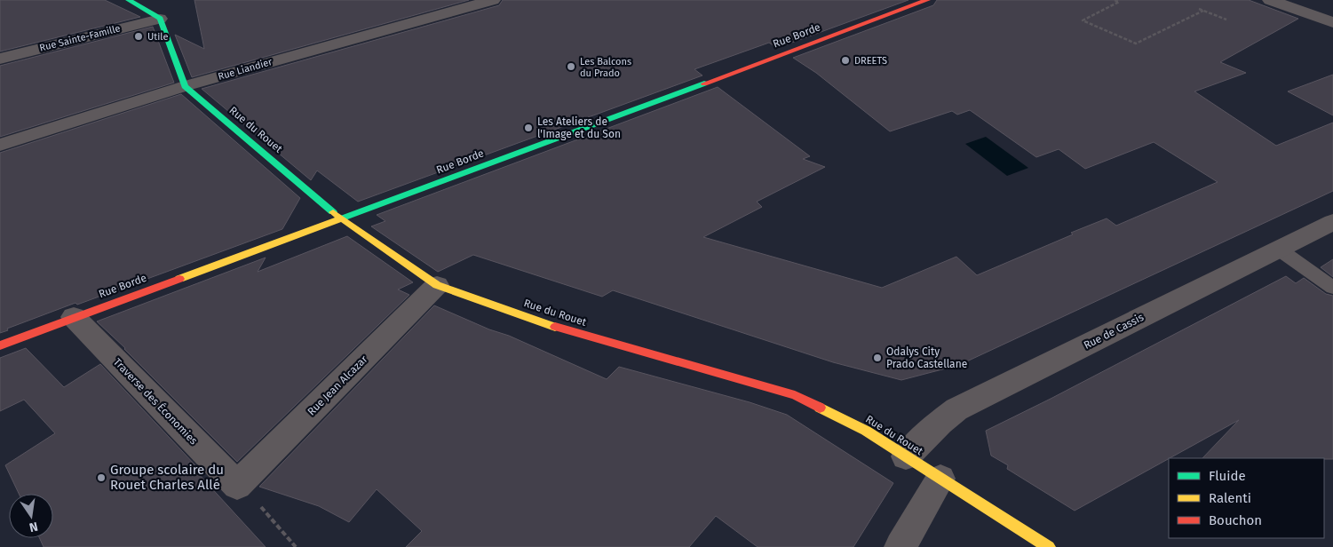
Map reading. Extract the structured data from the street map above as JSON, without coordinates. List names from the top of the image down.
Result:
{
  "streets": {
    "street": [
      "Rue Borde",
      "Rue Sainte-Famille",
      "Rue Liandier",
      "Rue du Rouet",
      "Rue de Cassis",
      "Rue Jean Alcazar",
      "Traverse des Économies"
    ]
  },
  "crossings": [
    ["Rue Borde", "Rue du Rouet"],
    ["Rue Borde", "Traverse des Économies"],
    ["Rue Sainte-Famille", "Rue du Rouet"],
    ["Rue Liandier", "Rue du Rouet"],
    ["Rue du Rouet", "Rue de Cassis"],
    ["Rue du Rouet", "Rue Jean Alcazar"],
    ["Rue Jean Alcazar", "Traverse des Économies"]
  ],
  "places": [
    "Utile",
    "DREETS",
    "Les Balcons du Prado",
    "Les Ateliers de l'Image et du Son",
    "Odalys City Prado Castellane",
    "Groupe scolaire du Rouet Charles Allé"
  ],
  "legend": ["Fluide", "Ralenti", "Bouchon"],
  "north": "bottom"
}
